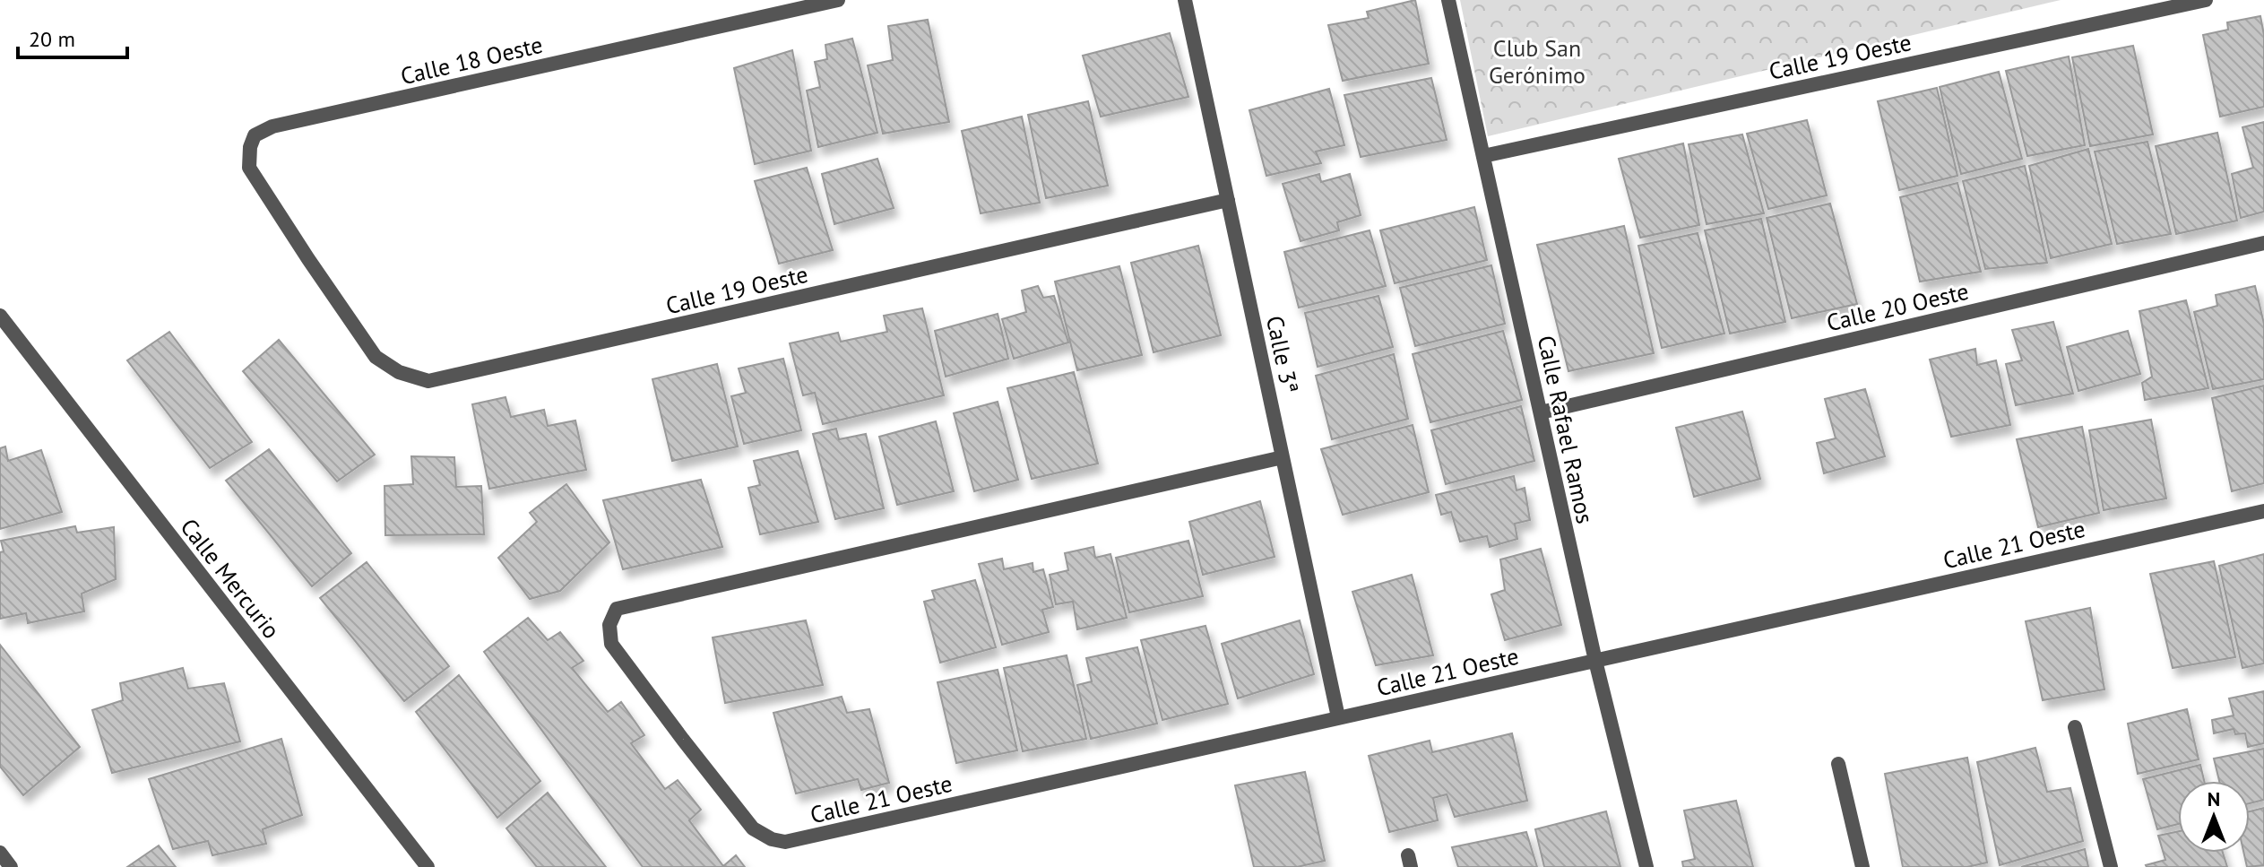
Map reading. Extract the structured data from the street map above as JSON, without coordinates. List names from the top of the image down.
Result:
{
  "streets": {
    "street": [
      "Calle 19 Oeste",
      "Calle 18 Oeste",
      "Calle 20 Oeste",
      "Calle 3ª",
      "Calle Rafael Ramos",
      "Calle 21 Oeste",
      "Calle Mercurio"
    ]
  },
  "crossings": [
    ["Calle 19 Oeste", "Calle 18 Oeste"],
    ["Calle 19 Oeste", "Calle 3ª"],
    ["Calle 19 Oeste", "Calle Rafael Ramos"],
    ["Calle 20 Oeste", "Calle Rafael Ramos"],
    ["Calle 3ª", "Calle 21 Oeste"],
    ["Calle Rafael Ramos", "Calle 21 Oeste"]
  ],
  "parks": ["Club San Gerónimo"],
  "scale_bar": "20 m",
  "north": "top"
}
